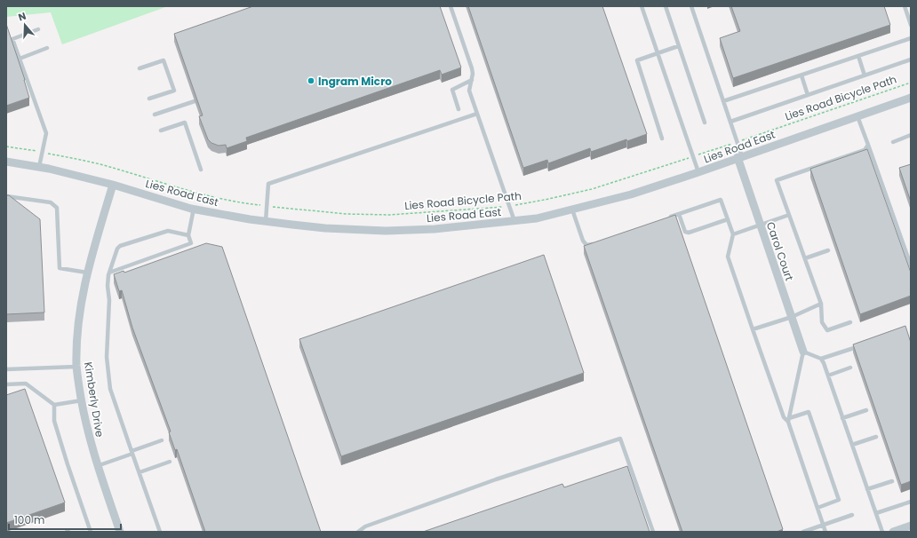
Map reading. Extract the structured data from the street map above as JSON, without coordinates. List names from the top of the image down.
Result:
{
  "streets": {
    "street": ["Lies Road East", "Carol Court", "Kimberly Drive"],
    "path": ["Lies Road Bicycle Path"]
  },
  "crossings": [
    ["Lies Road East", "Carol Court"],
    ["Lies Road East", "Kimberly Drive"]
  ],
  "places": ["Ingram Micro"],
  "scale_bar": "100 m",
  "north": "top"
}
